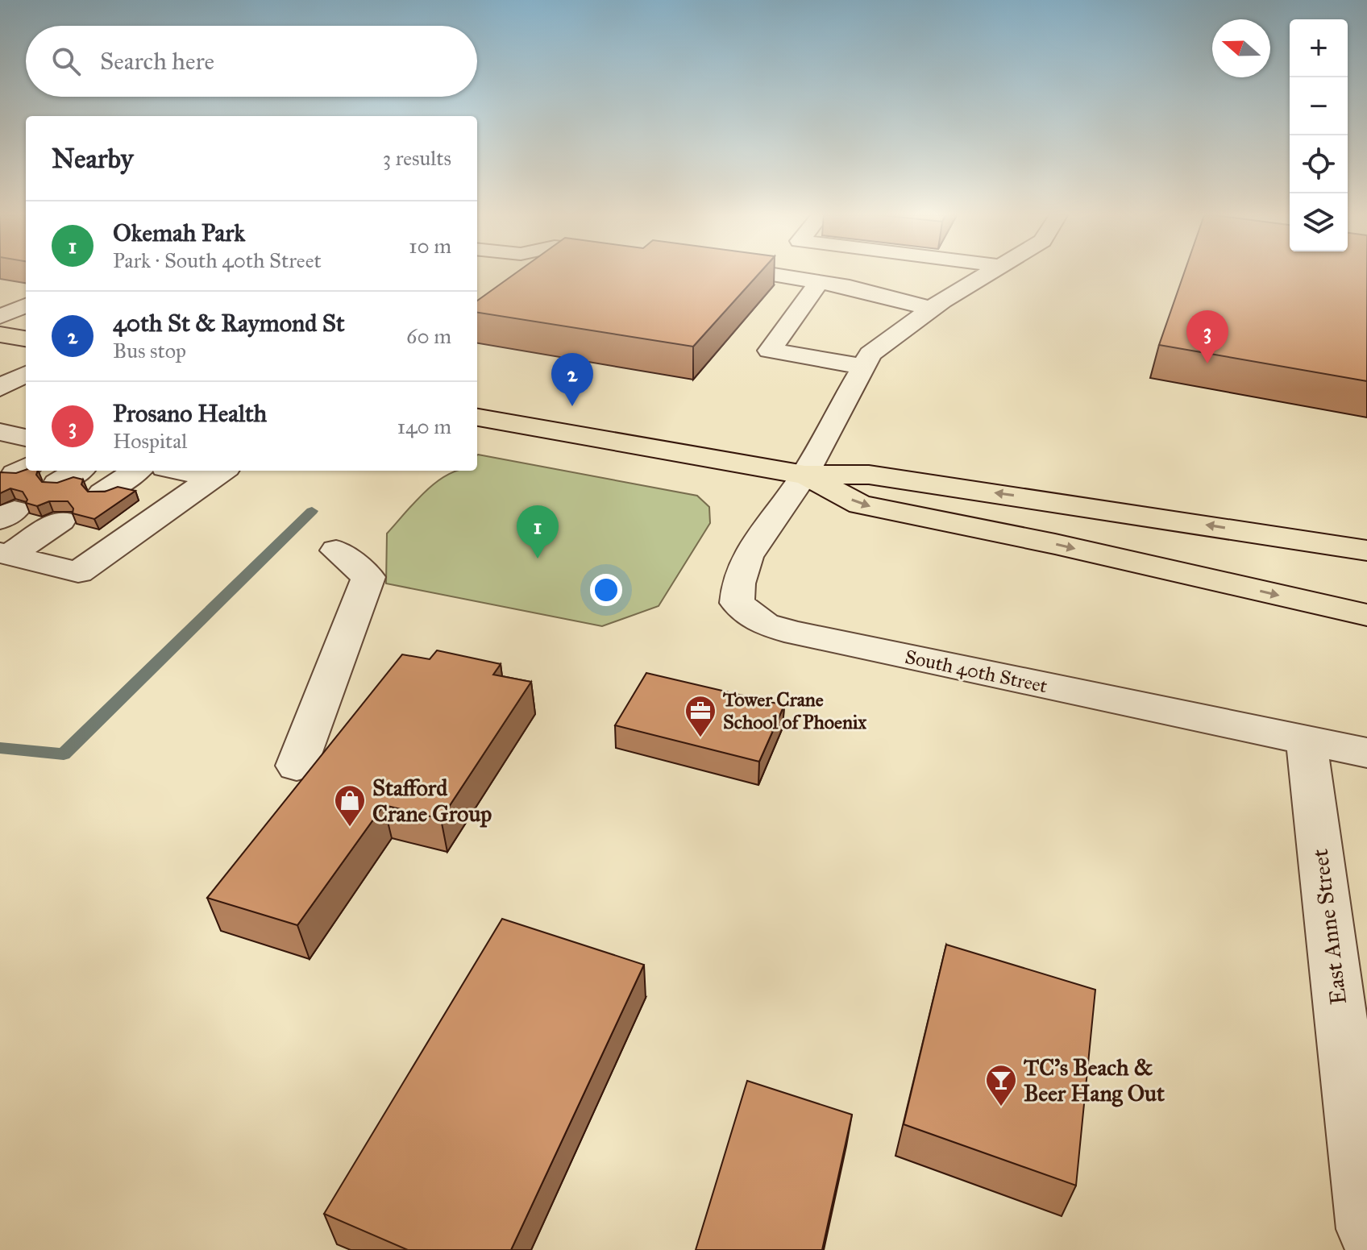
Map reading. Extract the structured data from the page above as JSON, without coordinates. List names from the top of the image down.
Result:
{
  "streets": {
    "street": ["South 40th Street", "East Anne Street"]
  },
  "crossings": [
    ["South 40th Street", "East Anne Street"]
  ],
  "places": {
    "office": ["Tower Crane School of Phoenix"],
    "shop": ["Stafford Crane Group"],
    "bar": ["TC's Beach & Beer Hang Out"]
  },
  "north": "left",
  "page": {
    "map_buttons": ["+", "−"],
    "search": "Search here",
    "heading": ["Nearby", "3 results"],
    "list": [
      {
        "mark": "1",
        "name": "Okemah Park",
        "note": "Park · South 40th Street",
        "value": "10 m"
      },
      {
        "mark": "2",
        "name": "40th St & Raymond St",
        "note": "Bus stop",
        "value": "60 m"
      },
      {
        "mark": "3",
        "name": "Prosano Health",
        "note": "Hospital",
        "value": "140 m"
      }
    ],
    "pins": ["3", "2", "1"]
  }
}
